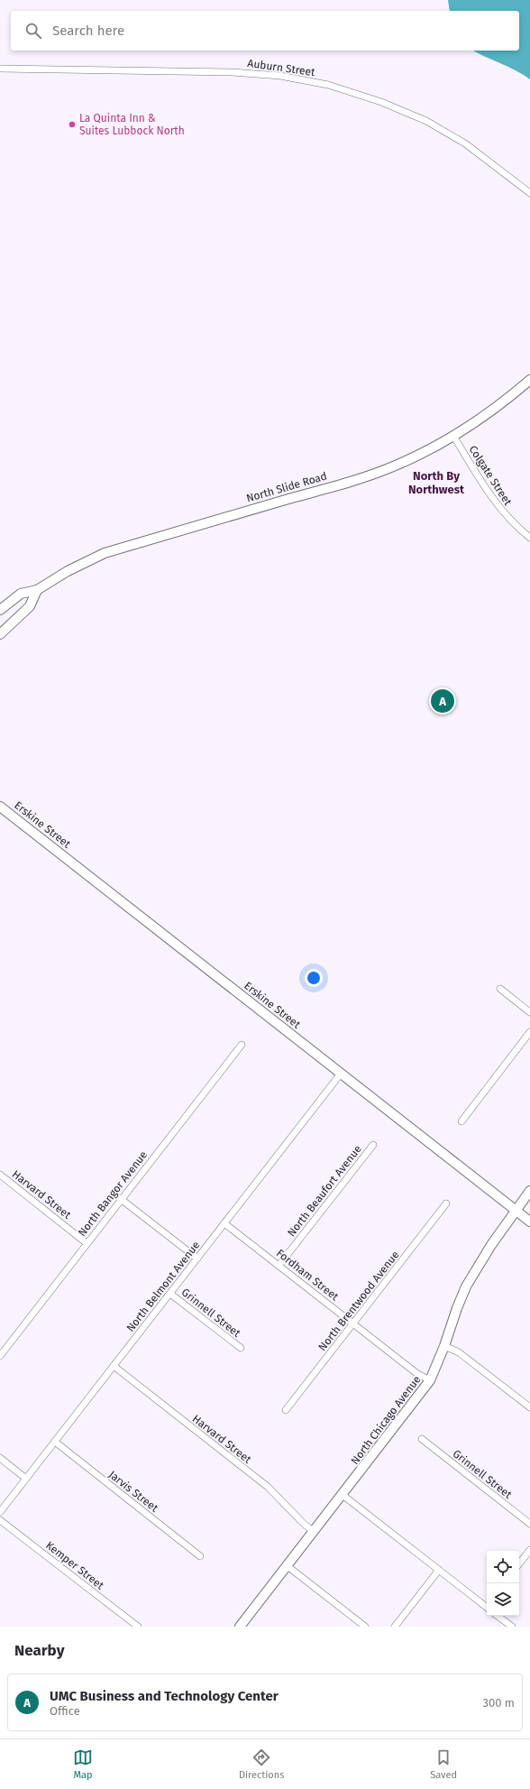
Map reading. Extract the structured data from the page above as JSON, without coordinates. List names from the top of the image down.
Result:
{
  "streets": {
    "main road": ["North Slide Road", "Erskine Street", "North Chicago Avenue"],
    "street": [
      "Auburn Street",
      "Colgate Street",
      "North Beaufort Avenue",
      "North Bangor Avenue",
      "Harvard Street",
      "Fordham Street",
      "North Belmont Avenue",
      "North Brentwood Avenue",
      "Grinnell Street",
      "Jarvis Street",
      "Kemper Street"
    ]
  },
  "crossings": [
    ["Colgate Street", "North Slide Road"],
    ["Erskine Street", "North Belmont Avenue"],
    ["Erskine Street", "North Chicago Avenue"],
    ["North Beaufort Avenue", "Fordham Street"],
    ["North Bangor Avenue", "Harvard Street"],
    ["Harvard Street", "North Belmont Avenue"],
    ["Harvard Street", "North Chicago Avenue"],
    ["Fordham Street", "North Belmont Avenue"],
    ["Fordham Street", "North Brentwood Avenue"],
    ["Fordham Street", "North Chicago Avenue"],
    ["North Belmont Avenue", "Grinnell Street"],
    ["North Belmont Avenue", "Jarvis Street"]
  ],
  "districts": ["North By Northwest"],
  "places": ["La Quinta Inn & Suites Lubbock North"],
  "page": {
    "search": "Search here",
    "pins": "A",
    "heading": "Nearby",
    "list": [
      {
        "mark": "A",
        "name": "UMC Business and Technology Center",
        "note": "Office",
        "value": "300 m"
      }
    ],
    "nav": ["Map", "Directions", "Saved"]
  }
}
